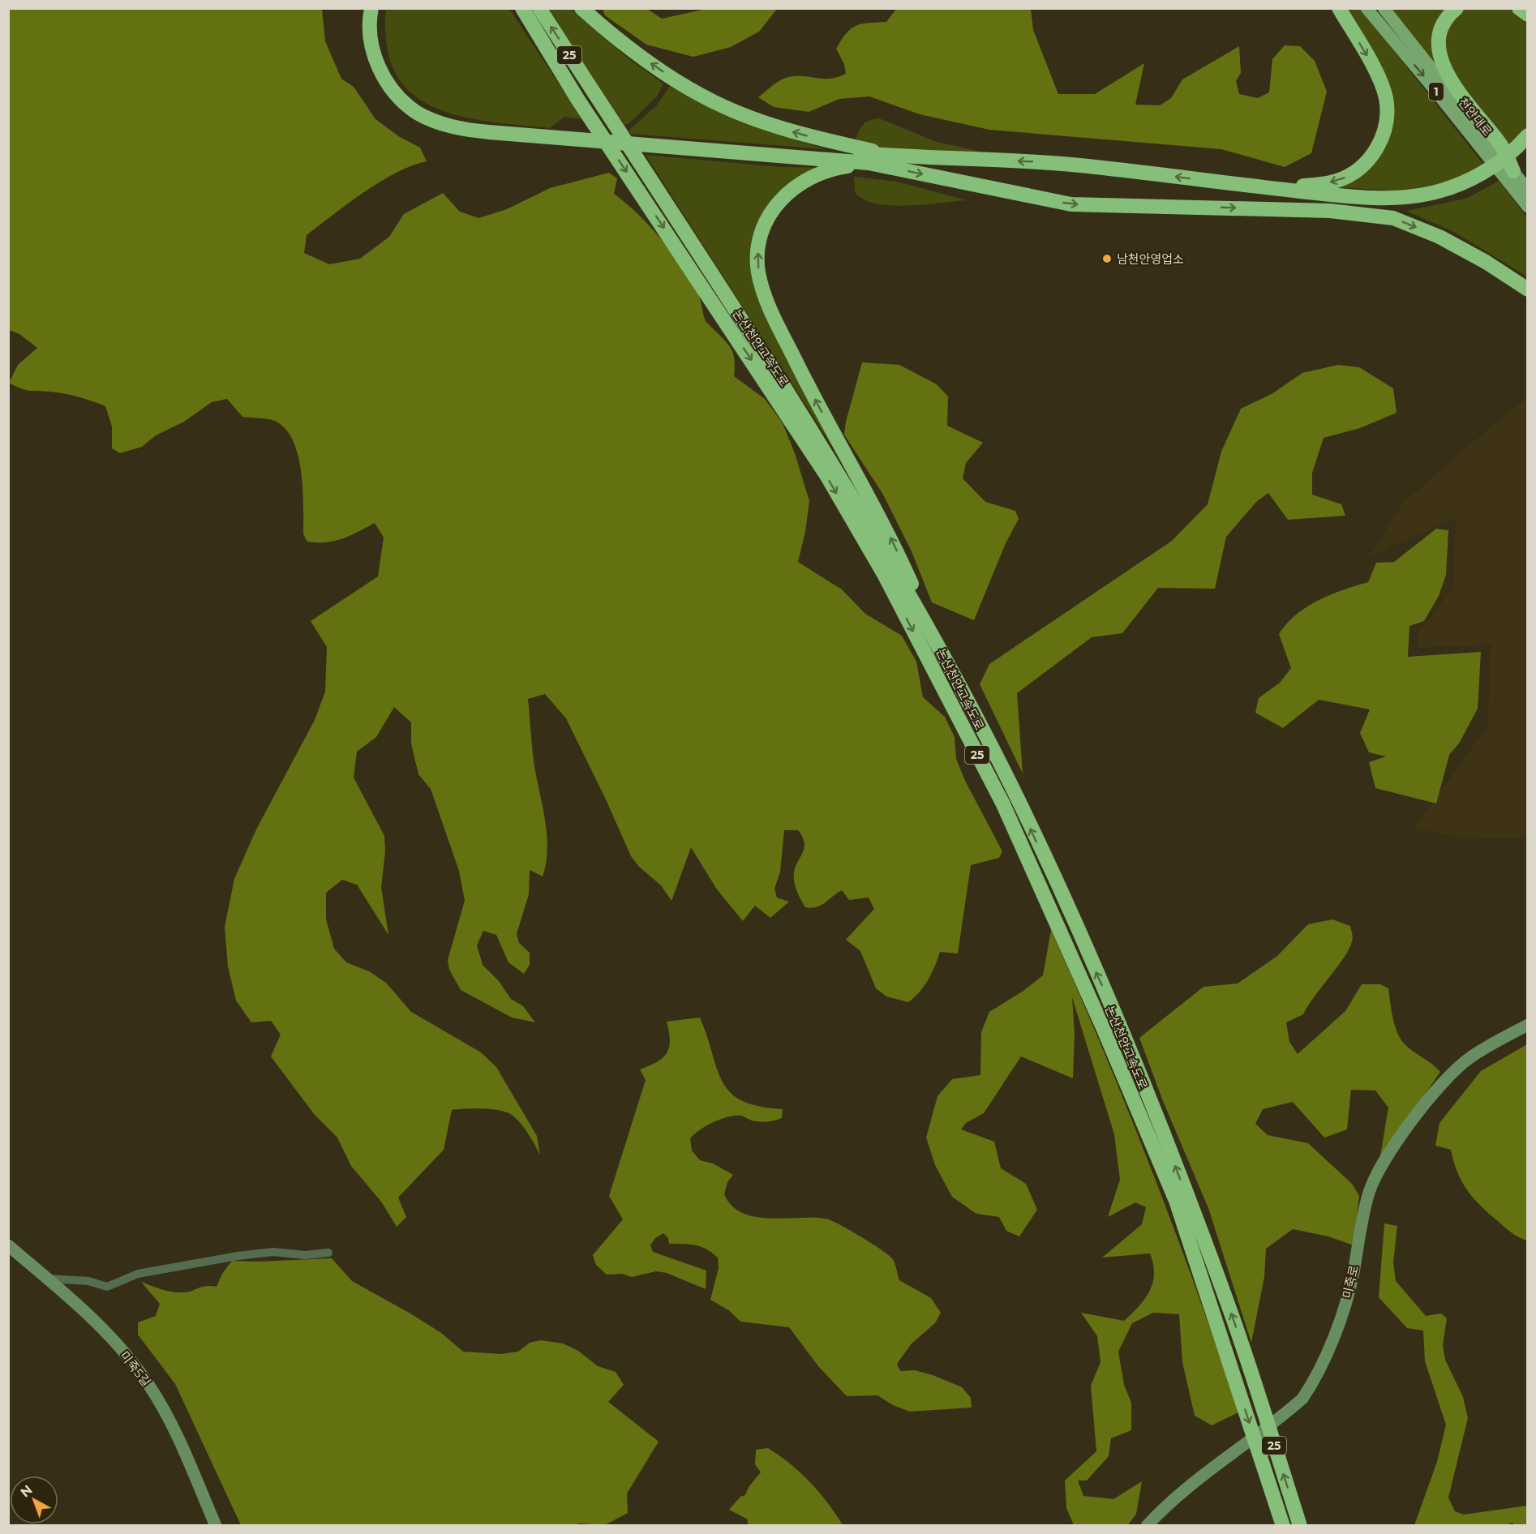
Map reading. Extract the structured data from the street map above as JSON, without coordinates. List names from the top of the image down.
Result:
{
  "streets": {
    "highway": ["25", "논산천안고속도로"],
    "main road": ["1", "천안대로"],
    "street": ["미죽로", "미죽5길"]
  },
  "crossings": [
    ["1", "천안대로"]
  ],
  "places": ["남천안영업소"],
  "north": "top left"
}
